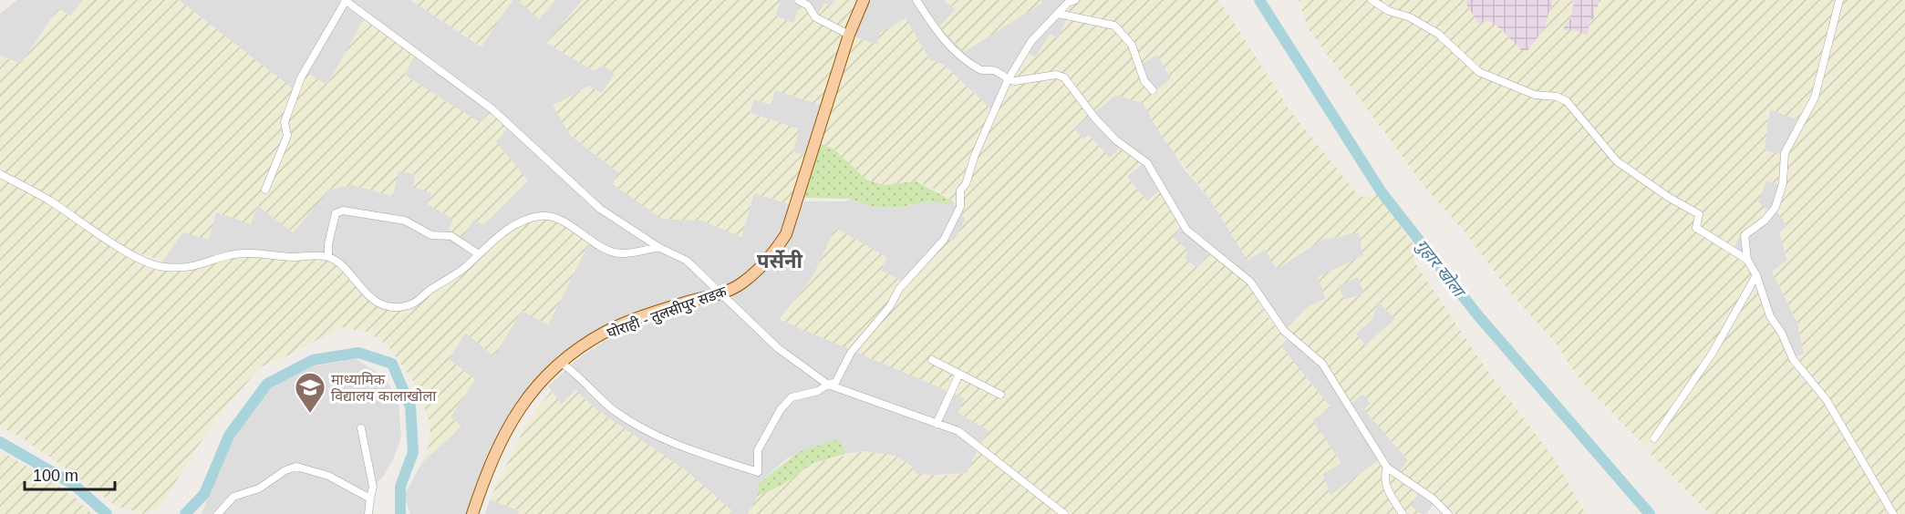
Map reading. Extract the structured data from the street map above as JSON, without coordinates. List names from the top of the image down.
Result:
{
  "streets": {
    "main road": ["घोराही - तुलसीपुर सडक"]
  },
  "districts": ["पर्सेनी"],
  "water": ["गुहार खोला"],
  "places": {
    "school or university": ["माध्यामिक विद्यालय कालाखोला"]
  },
  "scale_bar": "100 m"
}
